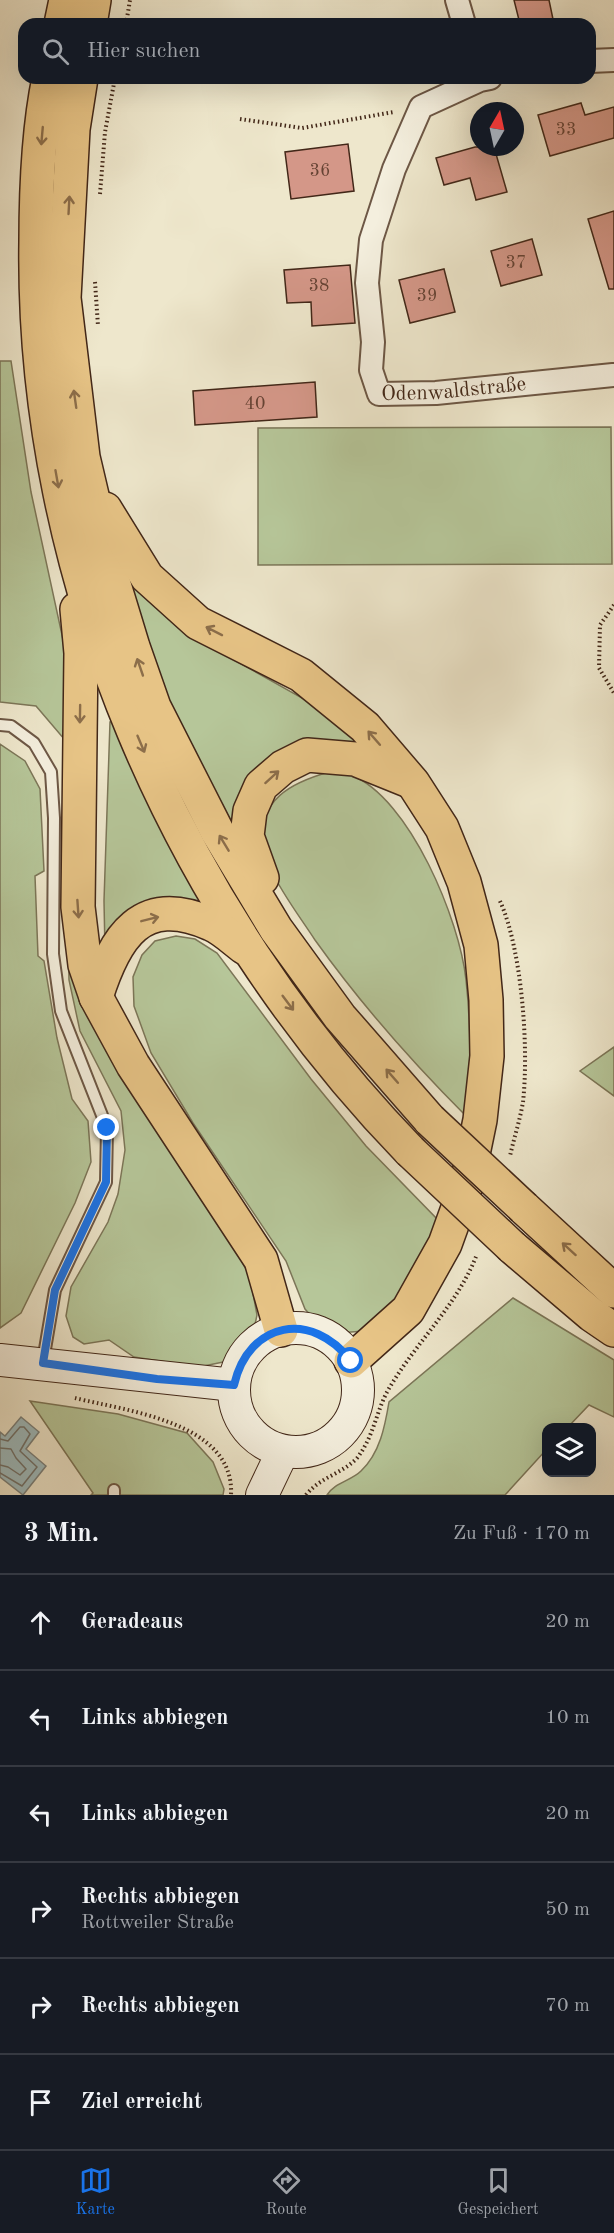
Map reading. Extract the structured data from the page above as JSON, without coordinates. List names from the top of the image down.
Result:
{
  "streets": {
    "street": ["Odenwaldstraße"]
  },
  "house_numbers": [
    "33",
    "36",
    "37",
    "38",
    "39",
    "40"
  ],
  "north": "top",
  "page": {
    "search": "Hier suchen",
    "heading": ["3 Min.", "Zu Fuß · 170 m"],
    "list": [
      ["Geradeaus", "20 m"],
      ["Links abbiegen", "10 m"],
      ["Links abbiegen", "20 m"],
      ["Rechts abbiegen", "Rottweiler Straße", "50 m"],
      ["Rechts abbiegen", "70 m"],
      "Ziel erreicht"
    ],
    "nav": ["Karte", "Route", "Gespeichert"]
  }
}
